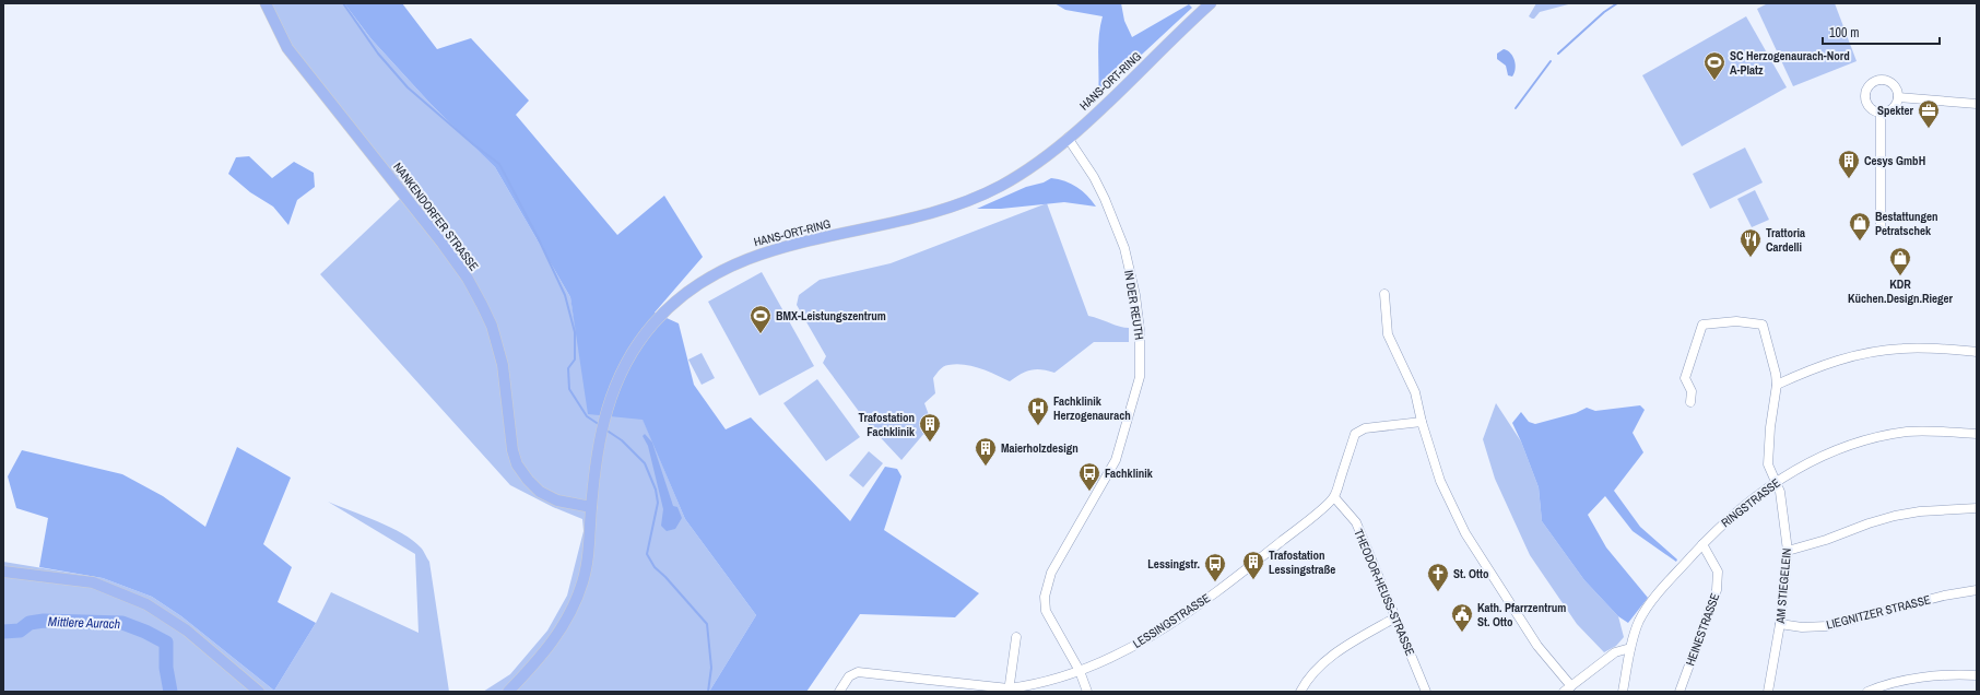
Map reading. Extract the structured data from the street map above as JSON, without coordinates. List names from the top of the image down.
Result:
{
  "streets": {
    "main road": ["HANS-ORT-RING", "NANKENDORFER STRASSE"],
    "street": [
      "IN DER REUTH",
      "RINGSTRASSE",
      "AM STIEGELEIN",
      "THEODOR-HEUSS-STRASSE",
      "LIEGNITZER STRASSE",
      "LESSINGSTRASSE",
      "HEINESTRASSE"
    ]
  },
  "crossings": [
    ["HANS-ORT-RING", "NANKENDORFER STRASSE"],
    ["HANS-ORT-RING", "IN DER REUTH"],
    ["IN DER REUTH", "LESSINGSTRASSE"],
    ["RINGSTRASSE", "AM STIEGELEIN"],
    ["RINGSTRASSE", "HEINESTRASSE"],
    ["AM STIEGELEIN", "LIEGNITZER STRASSE"],
    ["THEODOR-HEUSS-STRASSE", "LESSINGSTRASSE"]
  ],
  "water": ["Mittlere Aurach"],
  "places": {
    "sports": ["SC Herzogenaurach-Nord A-Platz", "BMX-Leistungszentrum"],
    "office": ["Spekter"],
    "building": [
      "Cesys GmbH",
      "Trafostation Fachklinik",
      "Maierholzdesign",
      "Trafostation Lessingstraße"
    ],
    "shop": ["Bestattungen Petratschek", "KDR Küchen.Design.Rieger"],
    "restaurant": ["Trattoria Cardelli"],
    "hospital": ["Fachklinik Herzogenaurach"],
    "bus stop": ["Fachklinik", "Lessingstr."],
    "church": ["St. Otto"],
    "public building": ["Kath. Pfarrzentrum St. Otto"]
  },
  "scale_bar": "100 m"
}
